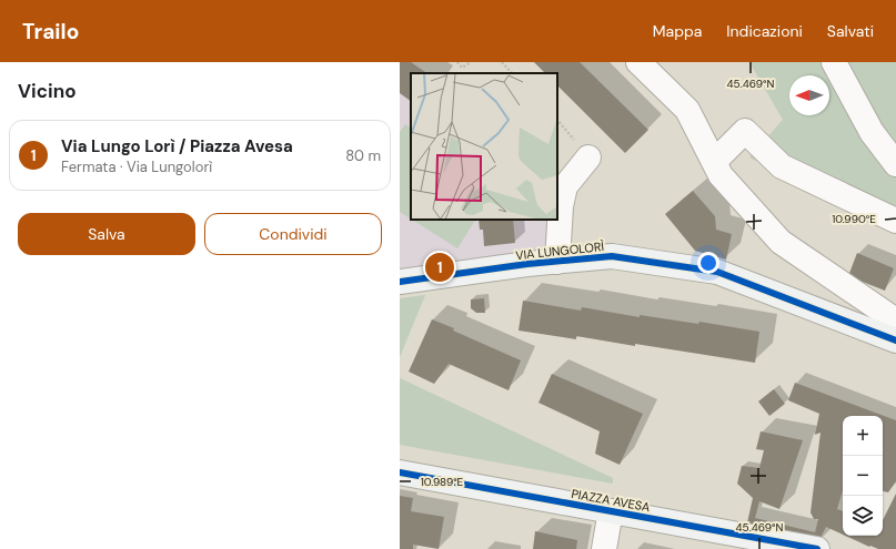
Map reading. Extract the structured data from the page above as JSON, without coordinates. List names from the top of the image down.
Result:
{
  "streets": {
    "street": ["VIA LUNGOLORÌ", "PIAZZA AVESA"]
  },
  "north": "left",
  "page": {
    "header": "Trailo",
    "nav": ["Mappa", "Indicazioni", "Salvati"],
    "heading": "Vicino",
    "list": [
      {
        "mark": "1",
        "name": "Via Lungo Lorì / Piazza Avesa",
        "note": "Fermata · Via Lungolorì",
        "value": "80 m"
      }
    ],
    "buttons": ["Salva", "Condividi"],
    "pins": "1",
    "map_buttons": ["+", "−"]
  },
  "coordinates": ["45.469°N", "10.990°E", "10.989°E"]
}
